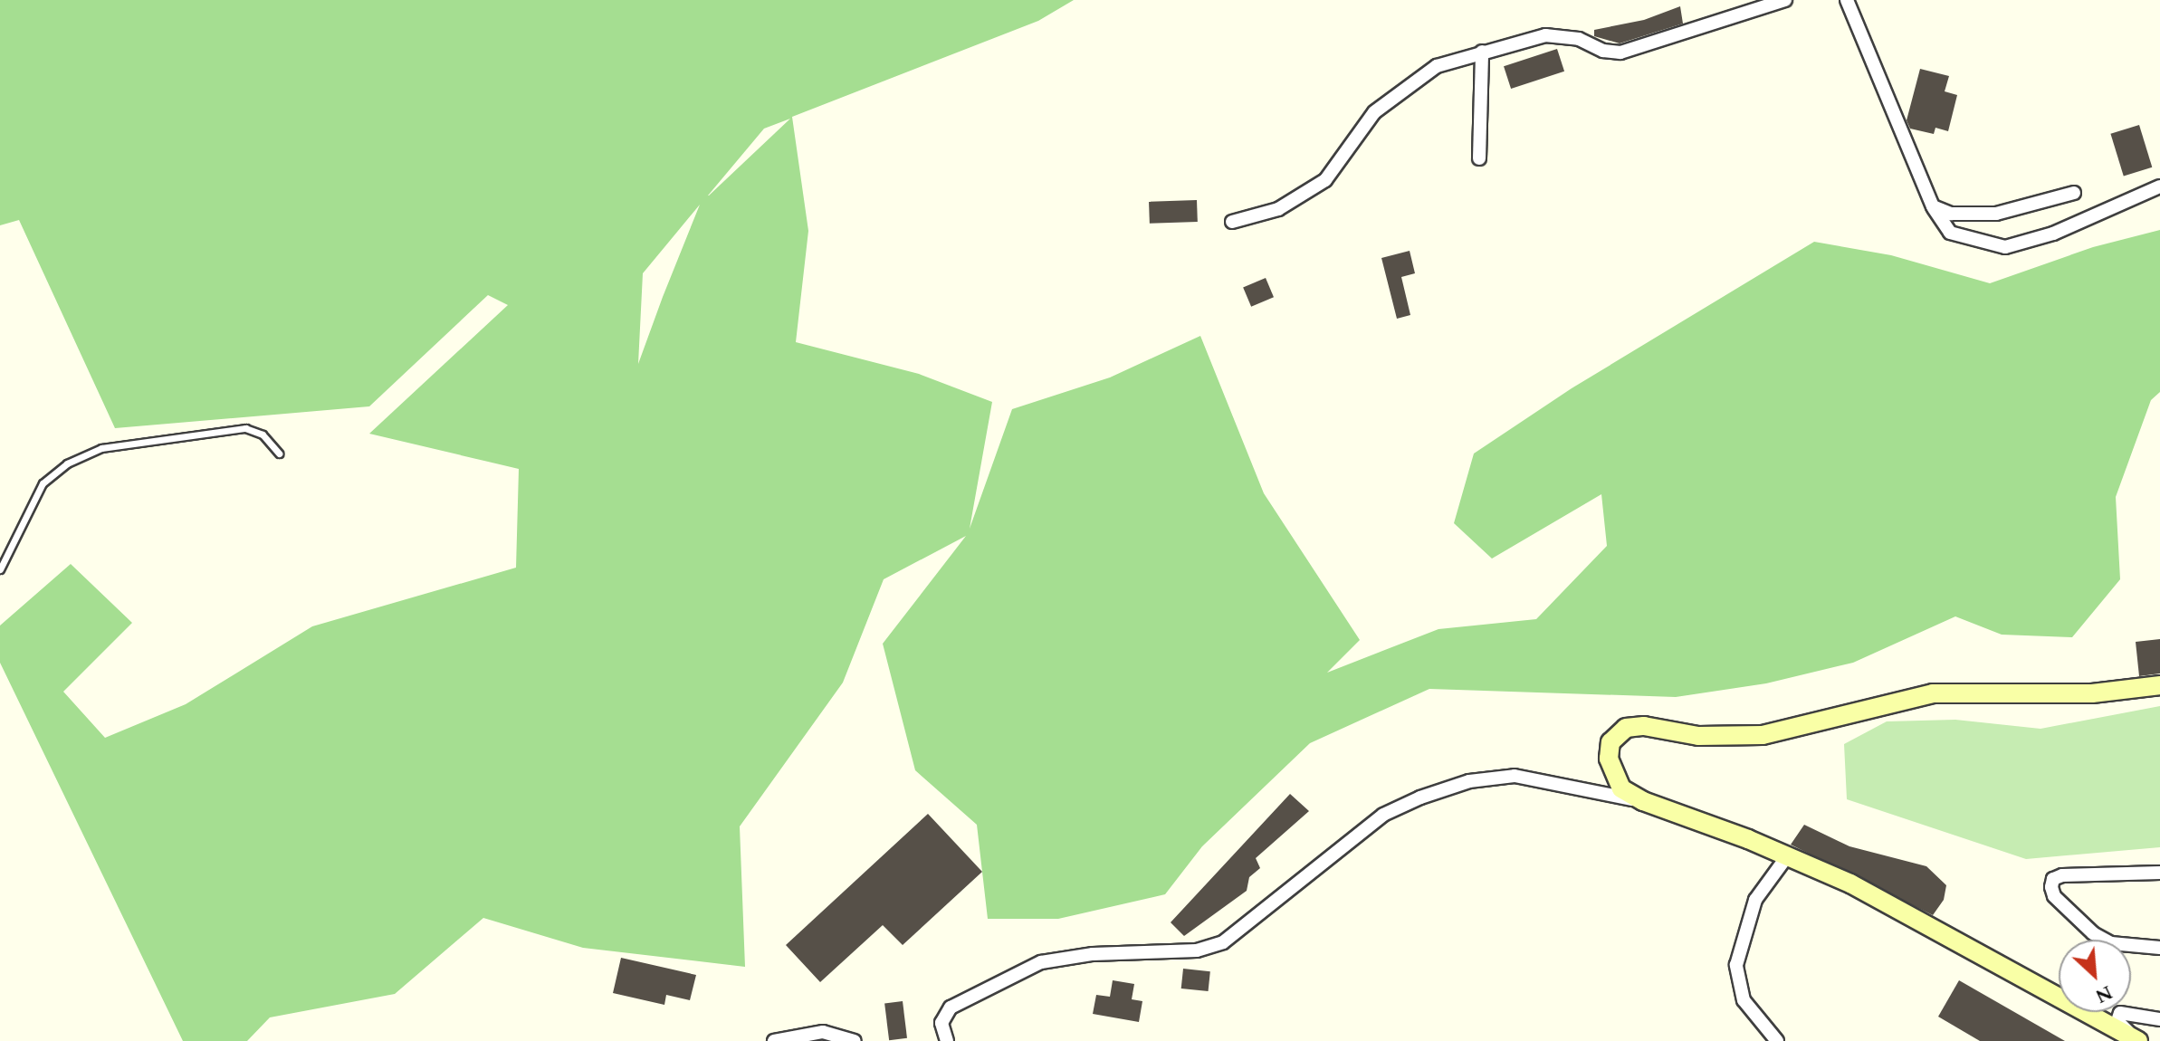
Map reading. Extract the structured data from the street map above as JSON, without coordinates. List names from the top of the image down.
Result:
{
  "north": "bottom right"
}
